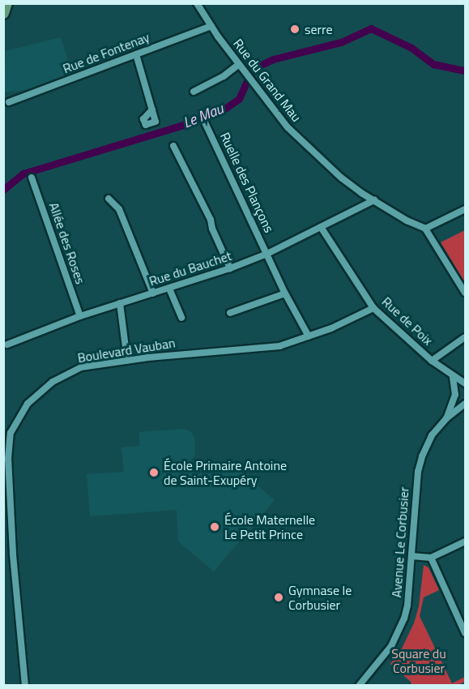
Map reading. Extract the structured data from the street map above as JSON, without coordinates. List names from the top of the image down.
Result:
{
  "streets": {
    "street": [
      "Rue de Fontenay",
      "Rue du Grand Mau",
      "Ruelle des Plançons",
      "Allée des Roses",
      "Rue du Bauchet",
      "Rue de Poix",
      "Boulevard Vauban",
      "Avenue Le Corbusier"
    ]
  },
  "crossings": [
    ["Rue de Fontenay", "Rue du Grand Mau"],
    ["Rue du Grand Mau", "Rue du Bauchet"],
    ["Ruelle des Plançons", "Rue du Bauchet"],
    ["Ruelle des Plançons", "Boulevard Vauban"],
    ["Allée des Roses", "Rue du Bauchet"],
    ["Rue du Bauchet", "Rue de Poix"],
    ["Rue de Poix", "Boulevard Vauban"]
  ],
  "water": ["Le Mau"],
  "parks": ["Square du Corbusier"],
  "places": [
    "serre",
    "École Primaire Antoine de Saint-Exupéry",
    "École Maternelle Le Petit Prince",
    "Gymnase le Corbusier"
  ]
}
